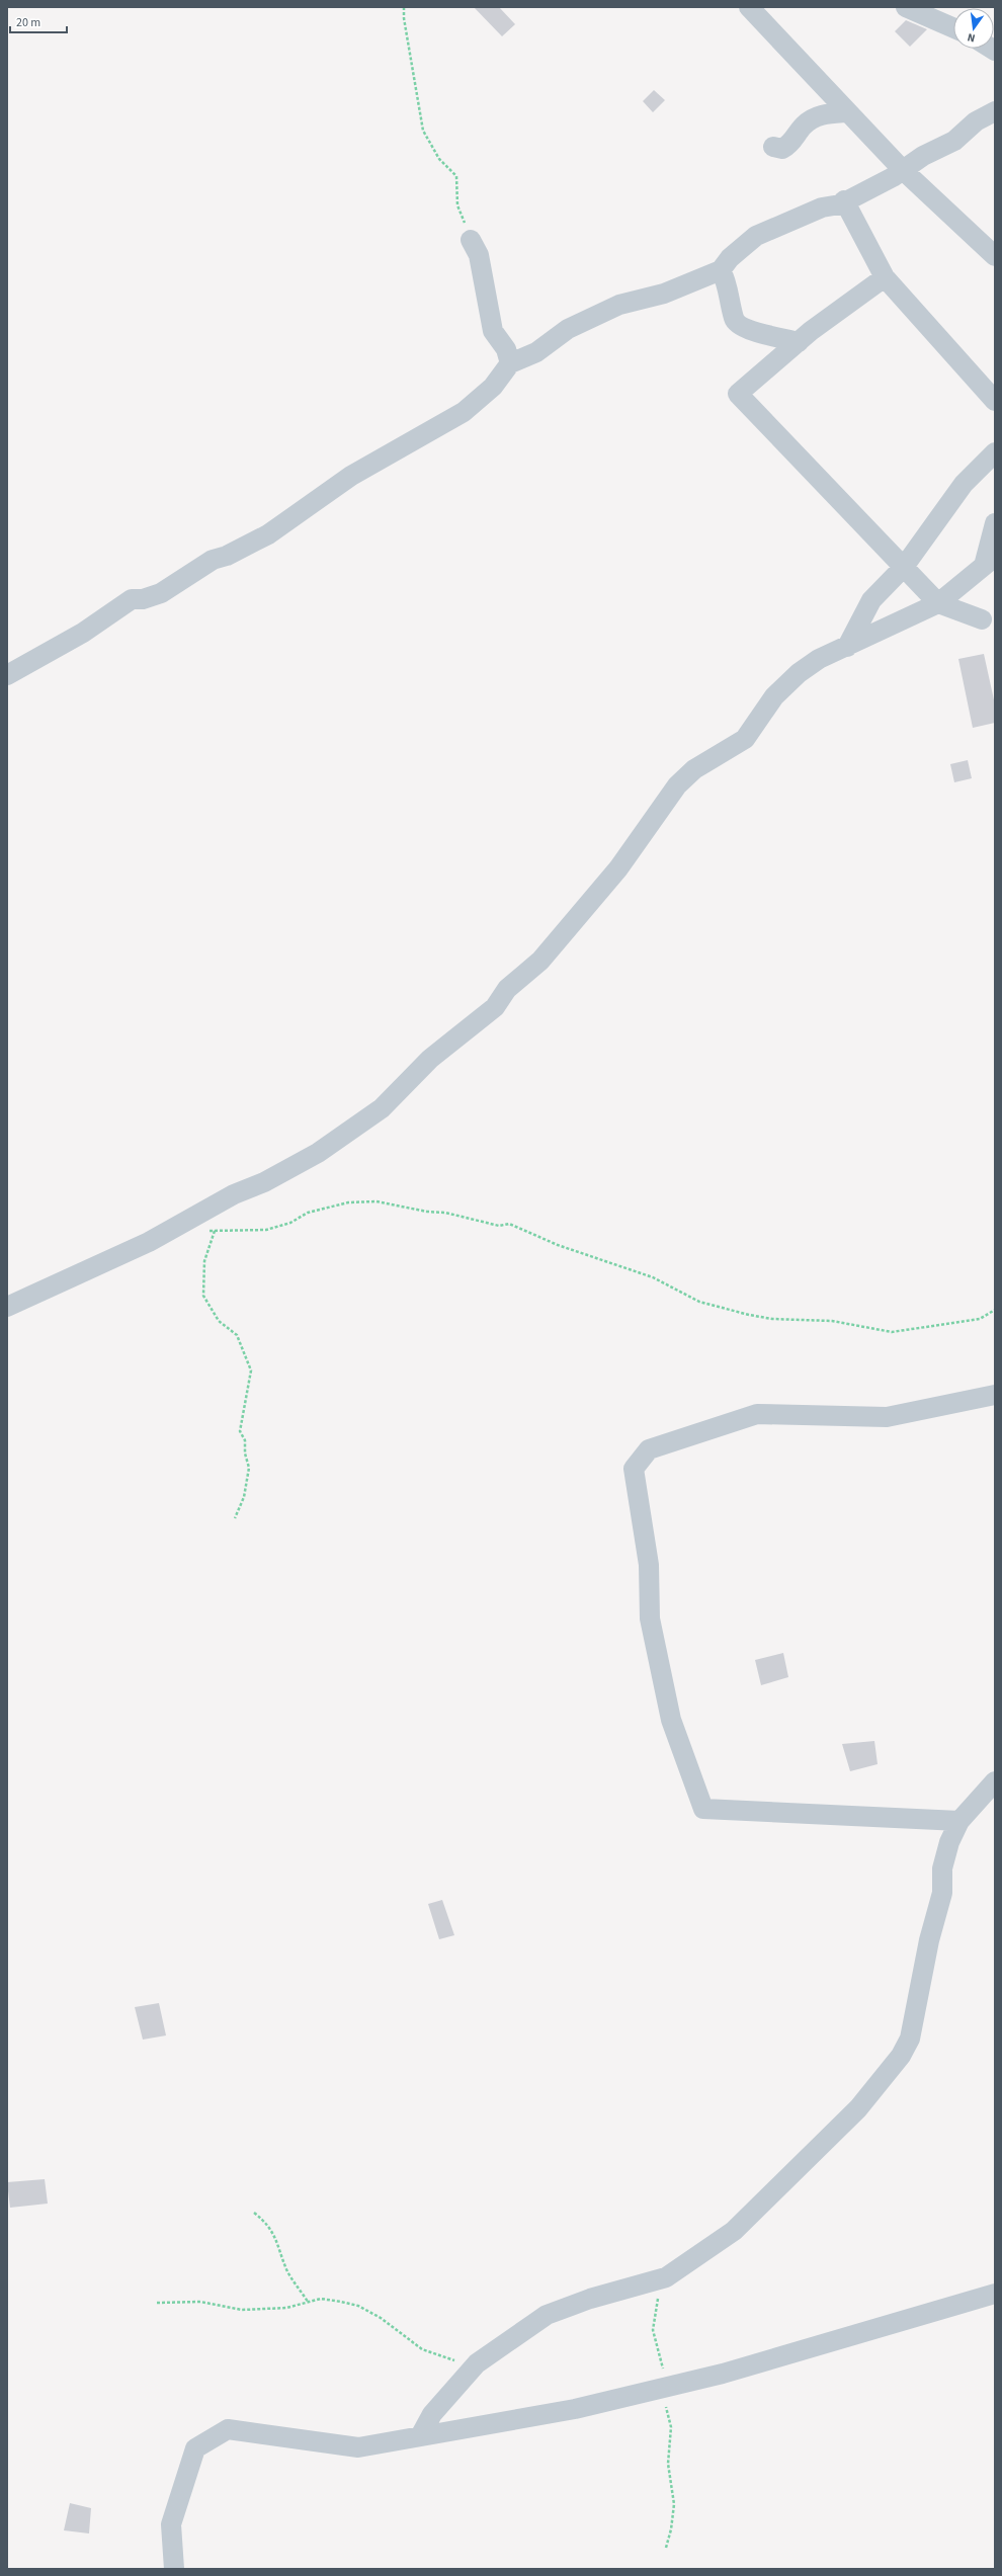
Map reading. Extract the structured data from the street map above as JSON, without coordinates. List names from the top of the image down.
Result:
{
  "scale_bar": "20 m",
  "north": "bottom"
}
